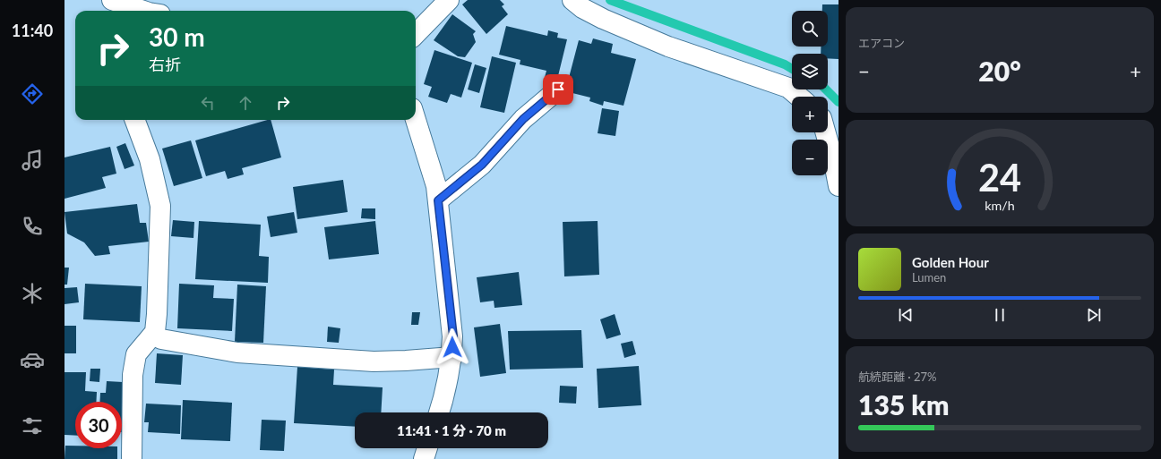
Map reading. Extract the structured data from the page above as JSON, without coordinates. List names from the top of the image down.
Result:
{
  "page": {
    "tabs": "11:40",
    "tile": [
      "エアコン",
      ["航続距離 · 27%", "135 km"]
    ],
    "map_buttons": ["+", "−"],
    "turn": ["30 m", "右折"],
    "heat": ["−", "20°", "+"],
    "song": ["Golden Hour", "Lumen"],
    "limit": "30",
    "trip": "11:41 · 1 分 · 70 m",
    "gauge": ["24", "km/h"]
  }
}
